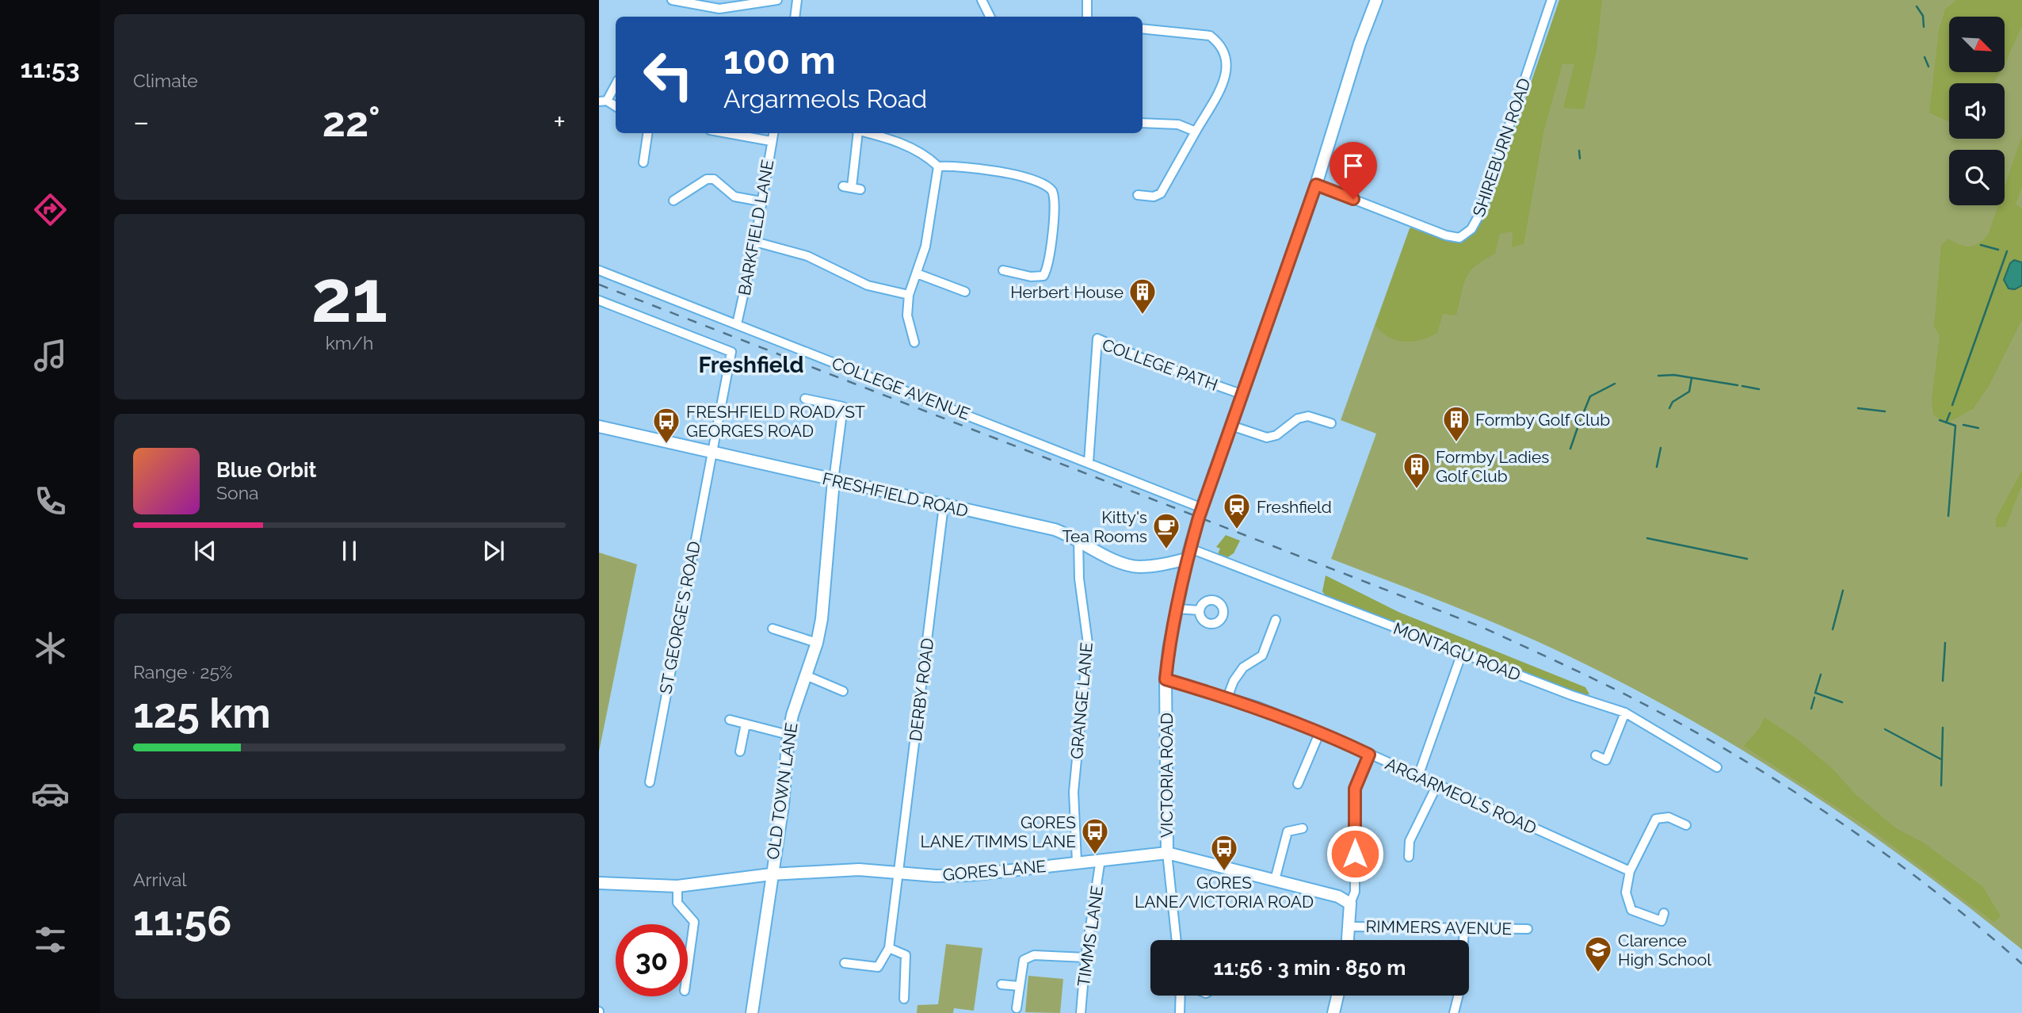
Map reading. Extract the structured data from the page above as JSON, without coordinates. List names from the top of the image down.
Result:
{
  "streets": {
    "street": [
      "SHIREBURN ROAD",
      "BARKFIELD LANE",
      "COLLEGE PATH",
      "COLLEGE AVENUE",
      "FRESHFIELD ROAD",
      "ST GEORGE'S ROAD",
      "MONTAGU ROAD",
      "DERBY ROAD",
      "GRANGE LANE",
      "VICTORIA ROAD",
      "OLD TOWN LANE",
      "ARGARMEOLS ROAD",
      "GORES LANE",
      "RIMMERS AVENUE",
      "TIMMS LANE"
    ]
  },
  "crossings": [
    ["SHIREBURN ROAD", "VICTORIA ROAD"],
    ["BARKFIELD LANE", "COLLEGE AVENUE"],
    ["COLLEGE PATH", "COLLEGE AVENUE"],
    ["COLLEGE PATH", "VICTORIA ROAD"],
    ["COLLEGE AVENUE", "VICTORIA ROAD"],
    ["FRESHFIELD ROAD", "ST GEORGE'S ROAD"],
    ["FRESHFIELD ROAD", "MONTAGU ROAD"],
    ["FRESHFIELD ROAD", "DERBY ROAD"],
    ["FRESHFIELD ROAD", "GRANGE LANE"],
    ["FRESHFIELD ROAD", "VICTORIA ROAD"],
    ["FRESHFIELD ROAD", "OLD TOWN LANE"],
    ["MONTAGU ROAD", "VICTORIA ROAD"],
    ["DERBY ROAD", "GORES LANE"],
    ["GRANGE LANE", "GORES LANE"],
    ["VICTORIA ROAD", "ARGARMEOLS ROAD"],
    ["VICTORIA ROAD", "GORES LANE"],
    ["OLD TOWN LANE", "GORES LANE"],
    ["GORES LANE", "TIMMS LANE"]
  ],
  "districts": ["Freshfield"],
  "places": {
    "building": ["Herbert House", "Formby Golf Club", "Formby Ladies Golf Club"],
    "bus stop": ["FRESHFIELD ROAD/ST GEORGES ROAD", "GORES LANE/TIMMS LANE", "GORES LANE/VICTORIA ROAD"],
    "station": ["Freshfield"],
    "cafe": ["Kitty's Tea Rooms"],
    "school or university": ["Clarence High School"]
  },
  "north": "bottom right",
  "page": {
    "tabs": "11:53",
    "tile": [
      "Climate",
      ["21", "km/h"],
      ["Range · 25%", "125 km"],
      ["Arrival", "11:56"]
    ],
    "turn": ["100 m", "Argarmeols Road"],
    "heat": ["−", "22°", "+"],
    "song": ["Blue Orbit", "Sona"],
    "limit": "30",
    "trip": "11:56 · 3 min · 850 m"
  }
}
